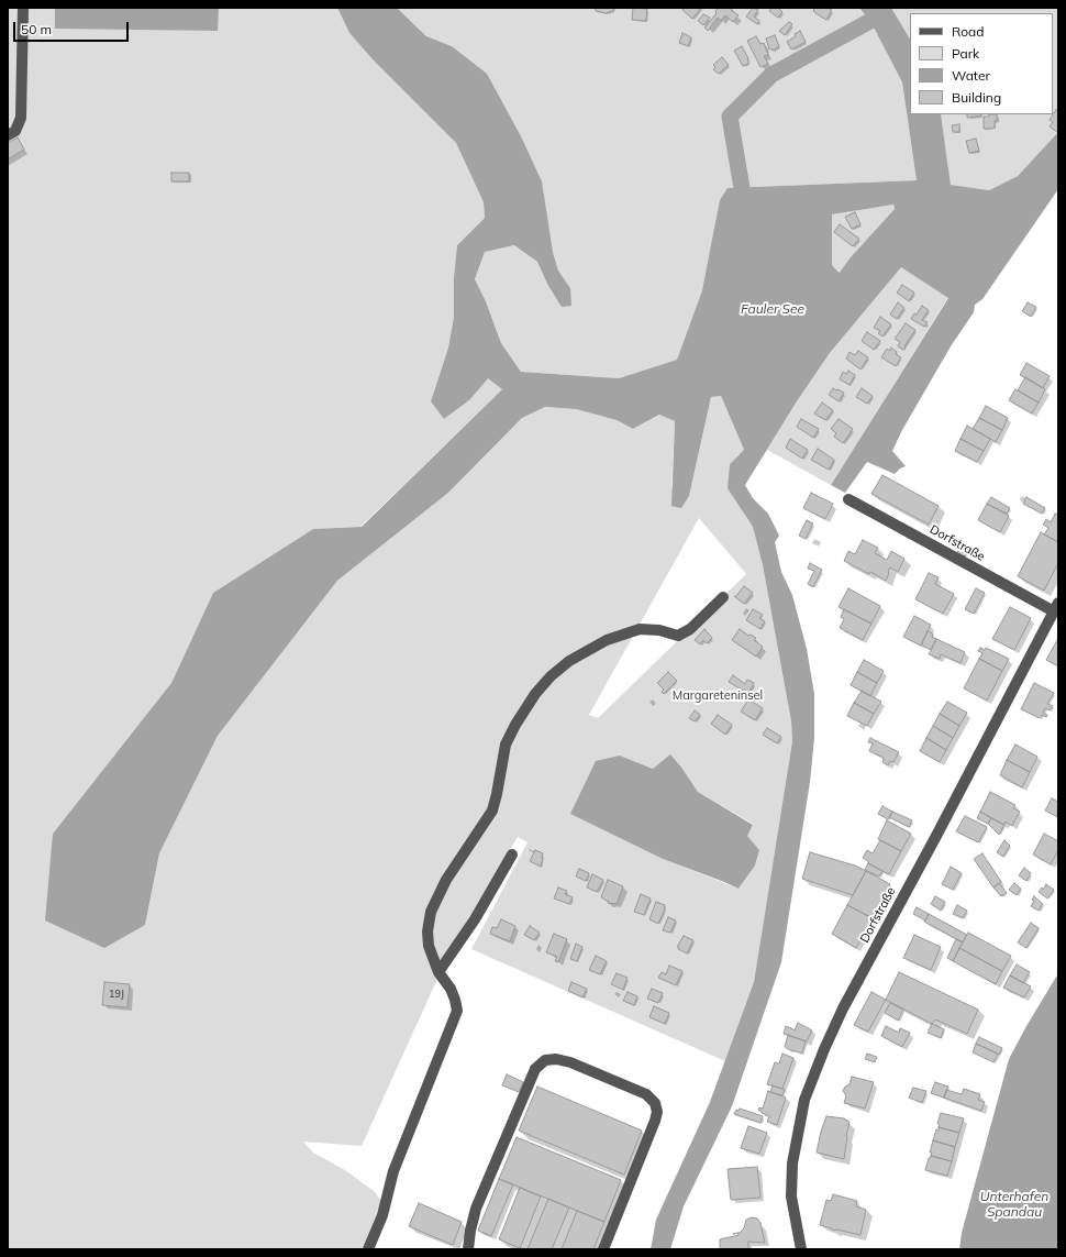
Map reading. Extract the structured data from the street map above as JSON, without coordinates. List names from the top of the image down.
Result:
{
  "streets": {
    "street": ["Dorfstraße"]
  },
  "water": ["Fauler See", "Unterhafen Spandau"],
  "parks": ["Margareteninsel"],
  "house_numbers": ["19J"],
  "legend": [
    "Road",
    "Park",
    "Water",
    "Building"
  ],
  "scale_bar": "50 m"
}
